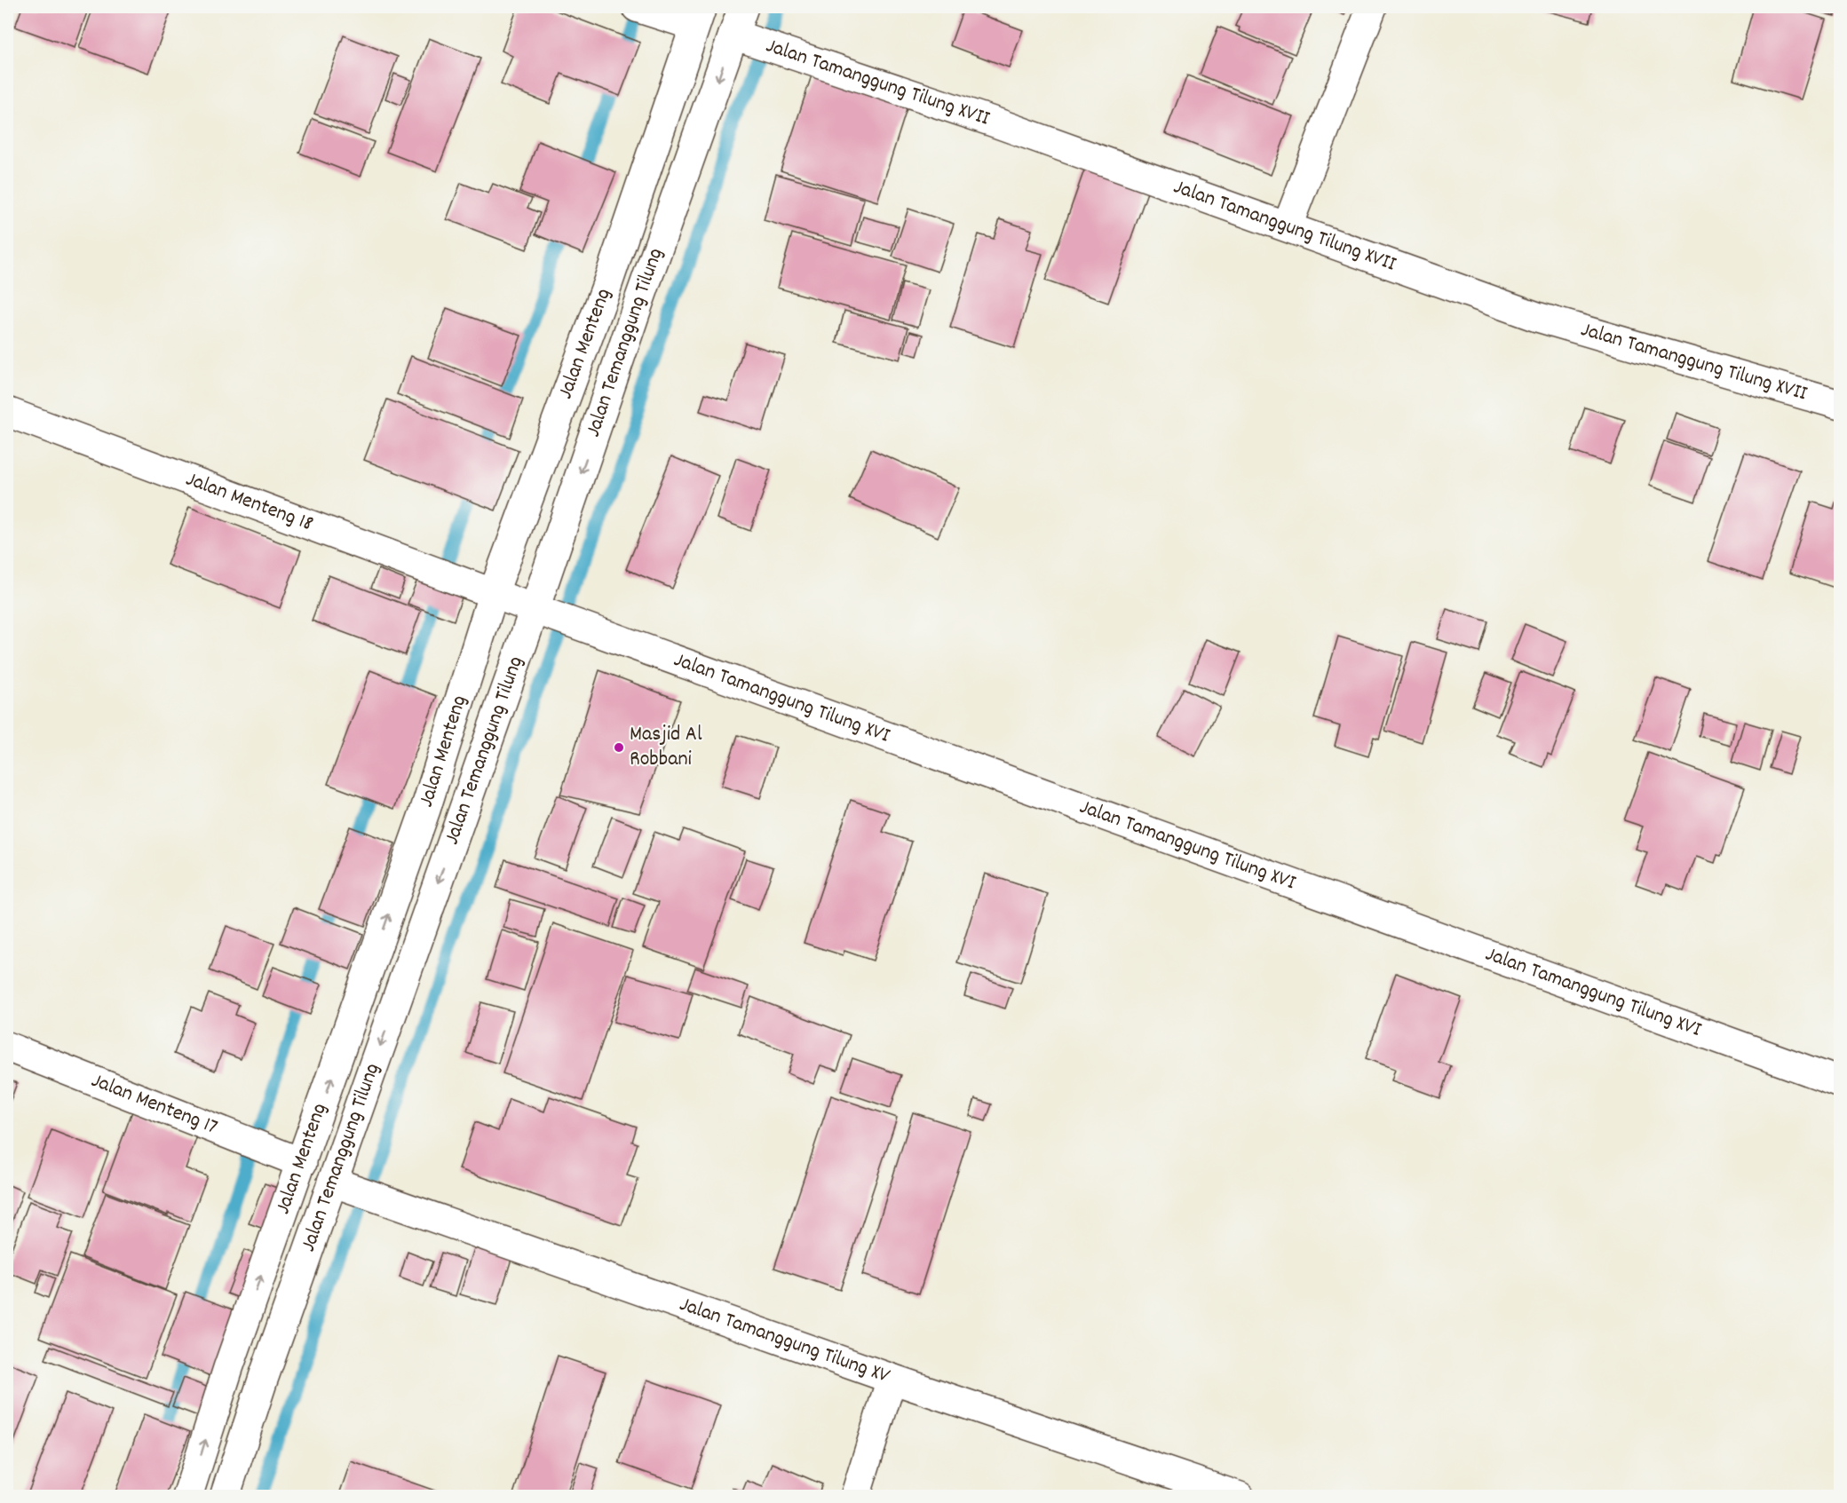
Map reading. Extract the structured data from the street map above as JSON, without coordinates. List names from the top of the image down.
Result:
{
  "streets": {
    "street": [
      "Jalan Tamanggung Tilung XVII",
      "Jalan Menteng",
      "Jalan Temanggung Tilung",
      "Jalan Menteng 18",
      "Jalan Tamanggung Tilung XVI",
      "Jalan Menteng 17",
      "Jalan Tamanggung Tilung XV"
    ]
  },
  "crossings": [
    ["Jalan Tamanggung Tilung XVII", "Jalan Temanggung Tilung"],
    ["Jalan Menteng", "Jalan Menteng 18"],
    ["Jalan Menteng", "Jalan Menteng 17"],
    ["Jalan Temanggung Tilung", "Jalan Menteng 18"],
    ["Jalan Temanggung Tilung", "Jalan Tamanggung Tilung XVI"],
    ["Jalan Temanggung Tilung", "Jalan Tamanggung Tilung XV"],
    ["Jalan Menteng 18", "Jalan Tamanggung Tilung XVI"]
  ],
  "one_way": ["Jalan Menteng", "Jalan Temanggung Tilung"],
  "places": ["Masjid Al Robbani"]
}
